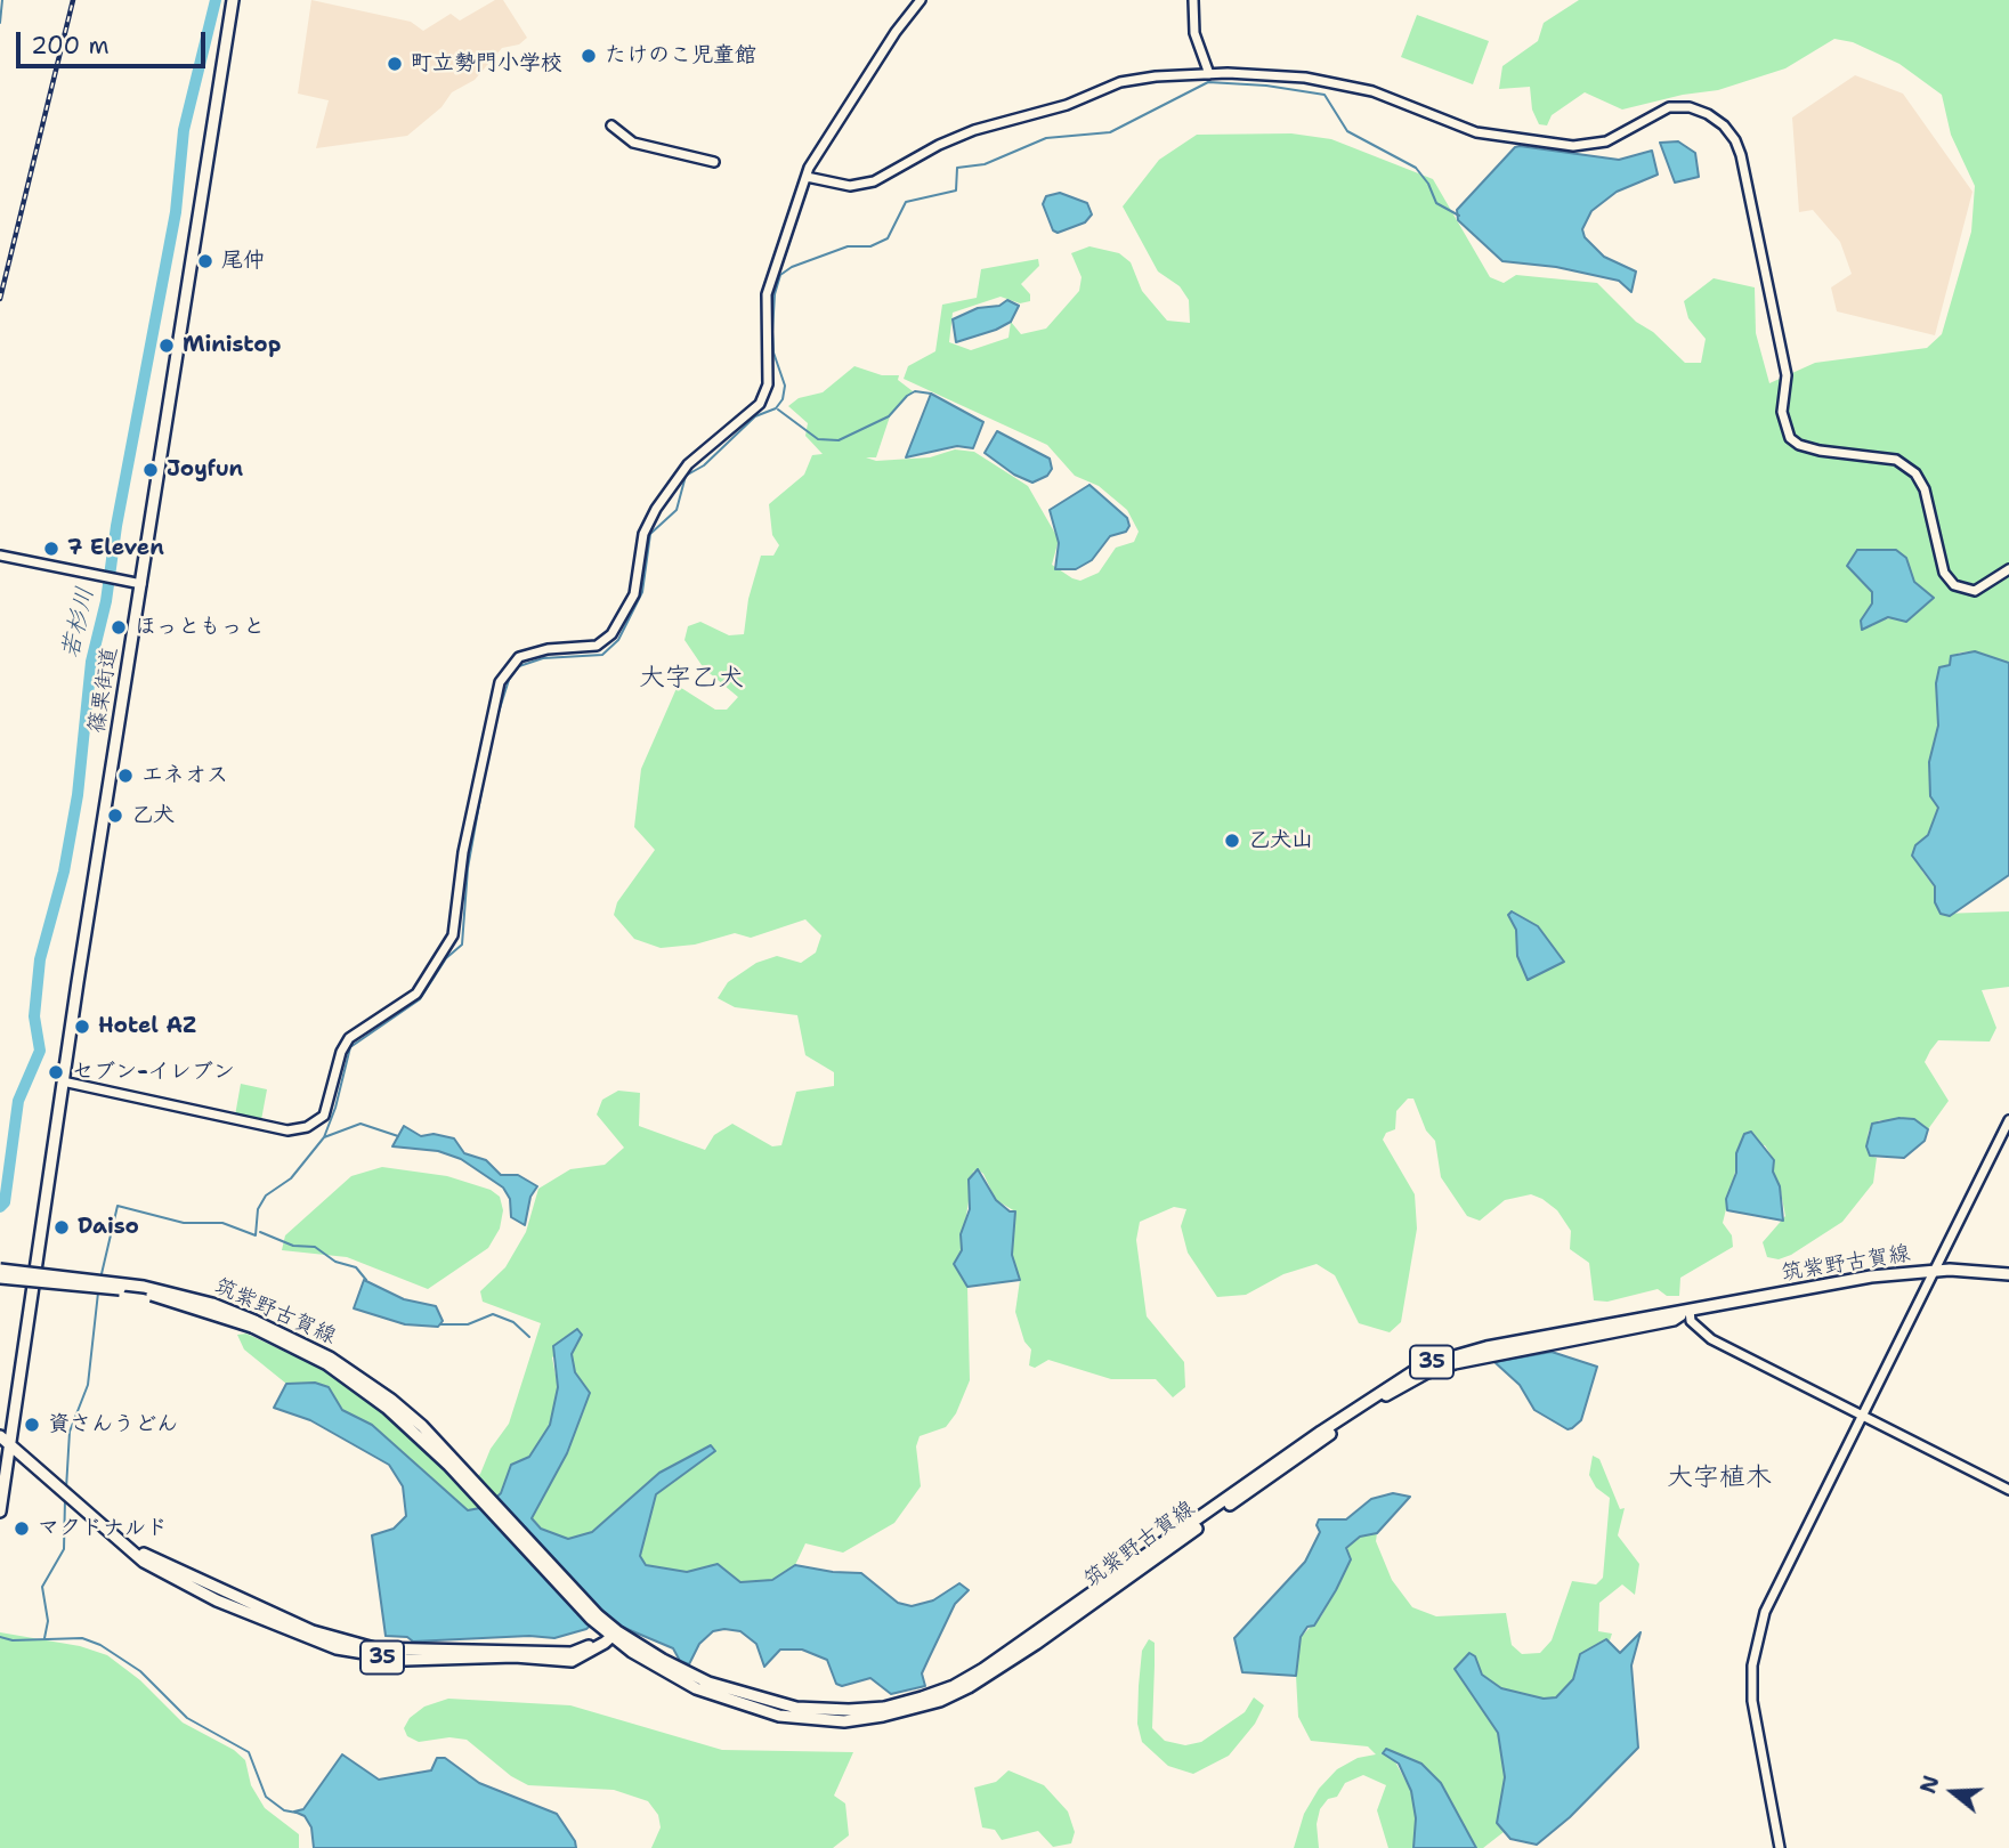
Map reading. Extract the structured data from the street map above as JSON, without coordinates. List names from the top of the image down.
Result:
{
  "streets": {
    "main road": ["篠栗街道", "筑紫野古賀線", "35"]
  },
  "crossings": [
    ["篠栗街道", "35"],
    ["筑紫野古賀線", "35"]
  ],
  "districts": ["大字乙犬", "大字植木"],
  "water": ["若杉川"],
  "places": [
    "たけのこ児童館",
    "町立勢門小学校",
    "尾仲",
    "Ministop",
    "Joyfun",
    "7 Eleven",
    "ほっともっと",
    "エネオス",
    "乙犬",
    "乙犬山",
    "Hotel AZ",
    "セブン-イレブン",
    "Daiso",
    "資さんうどん",
    "マクドナルド"
  ],
  "scale_bar": "200 m",
  "north": "left"
}
